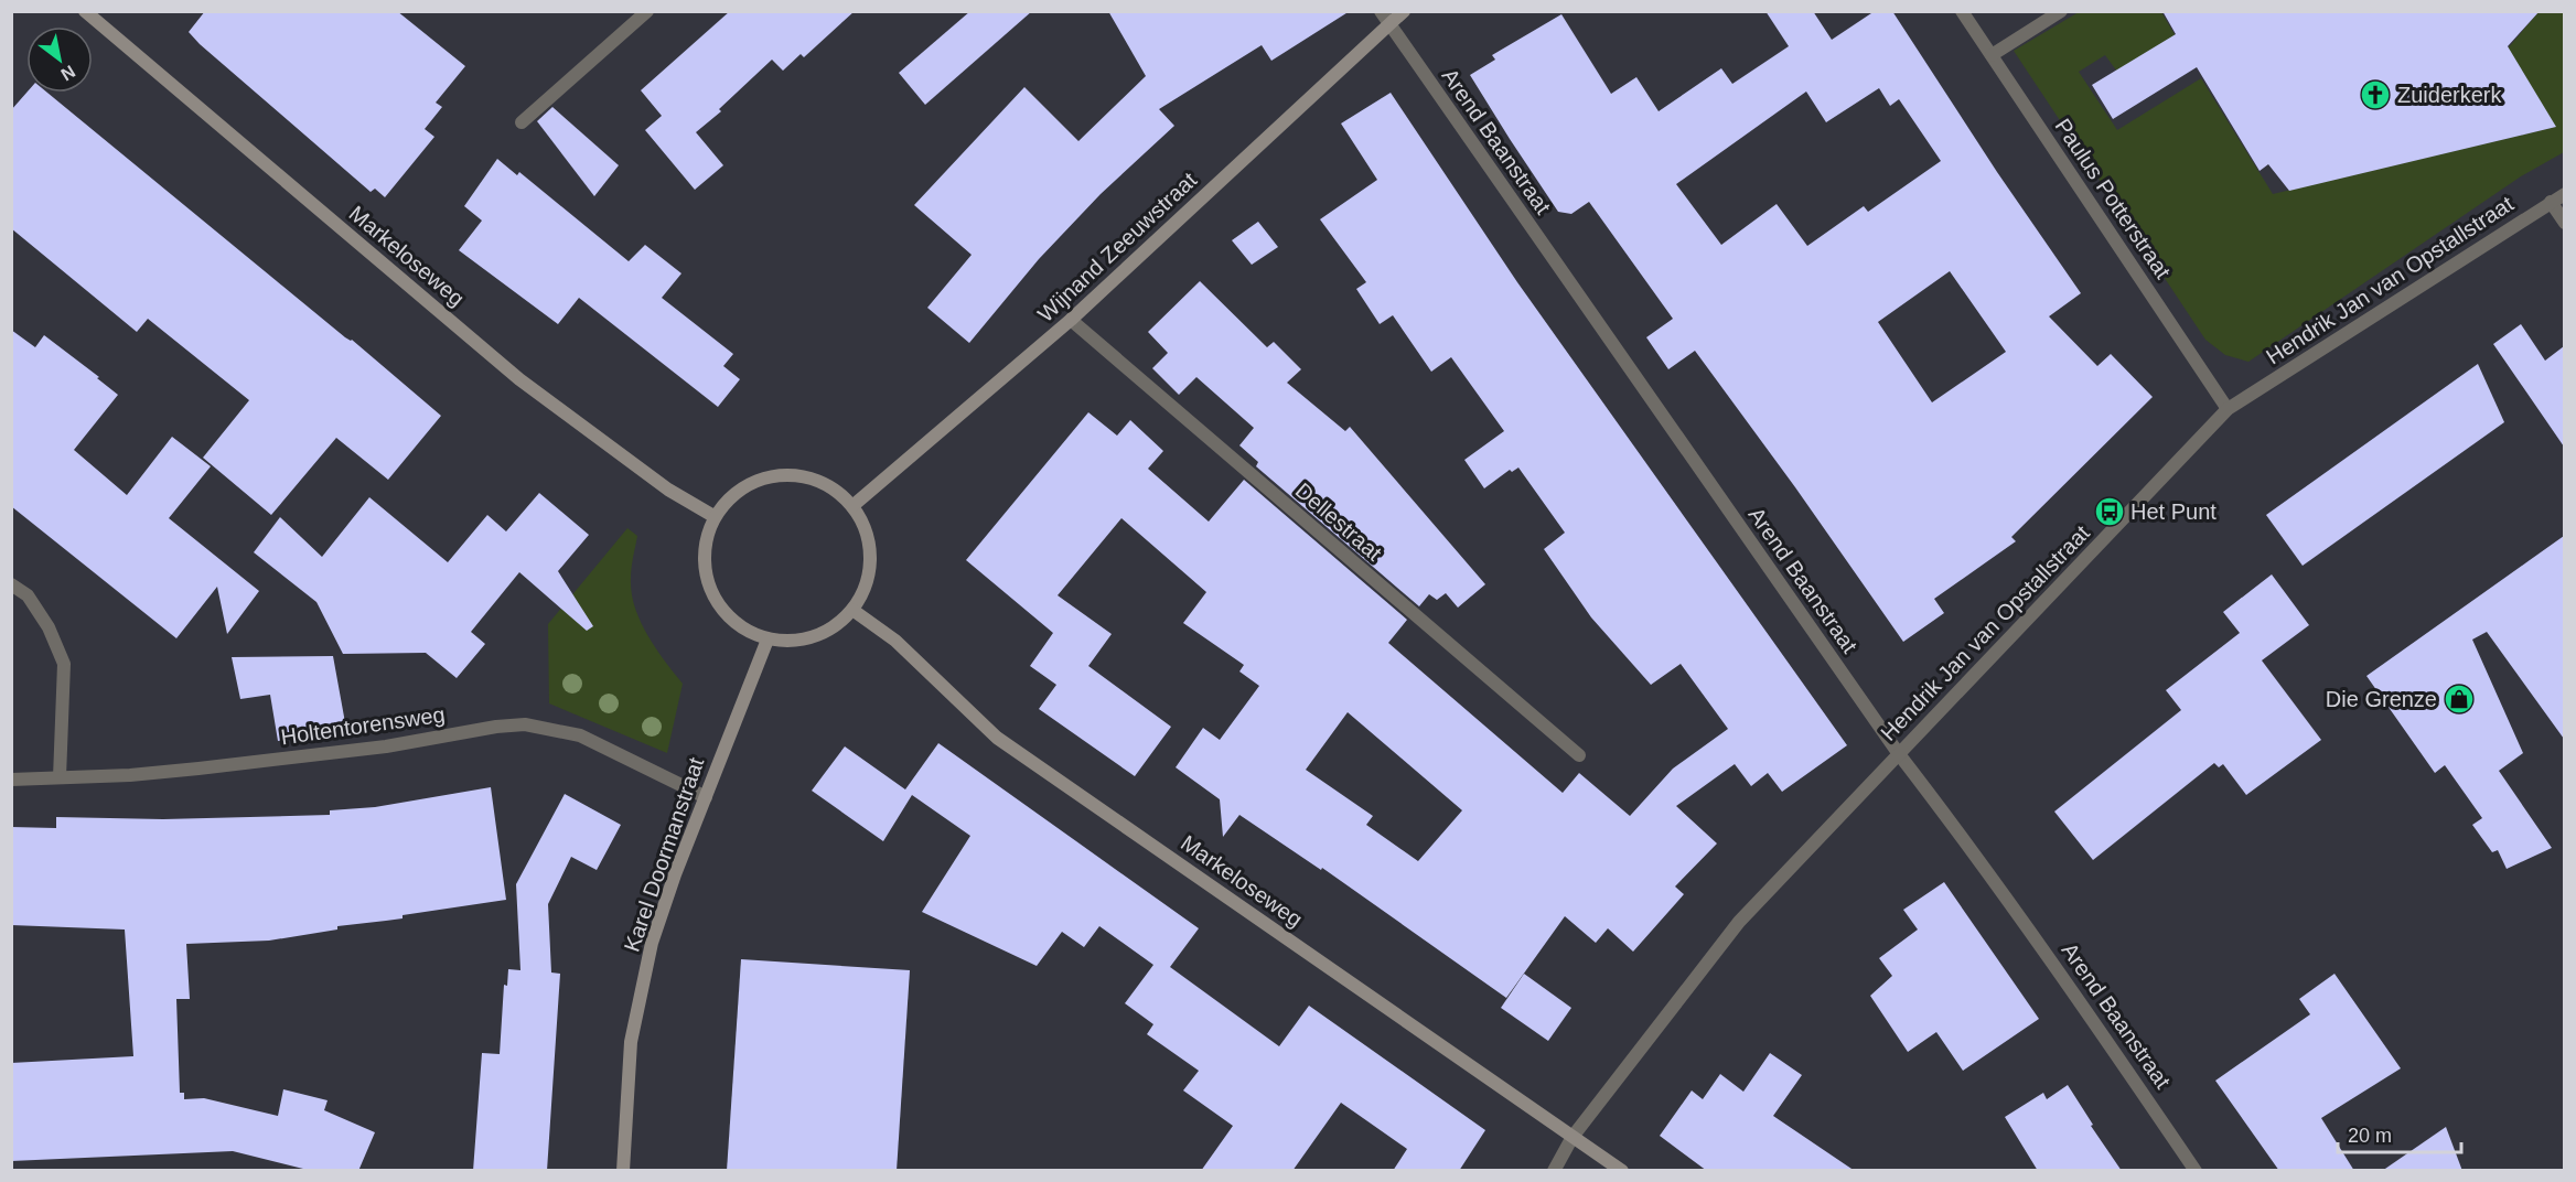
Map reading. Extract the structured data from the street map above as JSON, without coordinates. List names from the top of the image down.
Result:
{
  "streets": {
    "main road": ["Wijnand Zeeuwstraat", "Markeloseweg", "Karel Doormanstraat"],
    "street": [
      "Arend Baanstraat",
      "Paulus Potterstraat",
      "Hendrik Jan van Opstallstraat",
      "Dellestraat",
      "Holtentorensweg"
    ]
  },
  "crossings": [
    ["Arend Baanstraat", "Wijnand Zeeuwstraat"],
    ["Arend Baanstraat", "Hendrik Jan van Opstallstraat"],
    ["Paulus Potterstraat", "Hendrik Jan van Opstallstraat"],
    ["Wijnand Zeeuwstraat", "Markeloseweg"],
    ["Wijnand Zeeuwstraat", "Dellestraat"],
    ["Wijnand Zeeuwstraat", "Karel Doormanstraat"],
    ["Markeloseweg", "Hendrik Jan van Opstallstraat"],
    ["Markeloseweg", "Karel Doormanstraat"],
    ["Holtentorensweg", "Karel Doormanstraat"]
  ],
  "places": {
    "church": ["Zuiderkerk"],
    "bus stop": ["Het Punt"],
    "shop": ["Die Grenze"]
  },
  "scale_bar": "20 m",
  "north": "bottom right"
}
